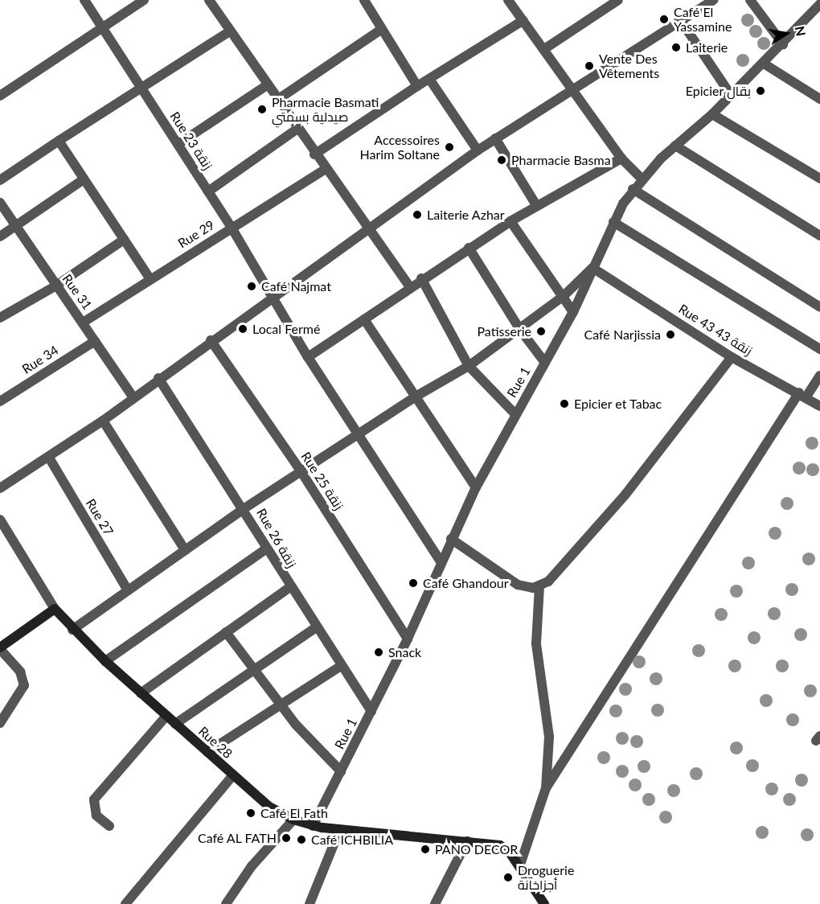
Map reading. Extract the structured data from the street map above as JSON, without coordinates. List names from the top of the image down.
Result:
{
  "streets": {
    "street": [
      "Rue 23 زنقة",
      "Rue 29",
      "Rue 31",
      "Rue 43 زنقة 43",
      "Rue 34",
      "Rue 1",
      "Rue 25 زنقة",
      "Rue 27",
      "Rue 26 زنقة",
      "Rue 28"
    ]
  },
  "crossings": [
    ["Rue 23 زنقة", "Rue 29"],
    ["Rue 23 زنقة", "Rue 1"],
    ["Rue 29", "Rue 31"],
    ["Rue 31", "Rue 34"],
    ["Rue 43 زنقة 43", "Rue 1"],
    ["Rue 1", "Rue 25 زنقة"],
    ["Rue 1", "Rue 26 زنقة"],
    ["Rue 1", "Rue 28"]
  ],
  "places": [
    "Café El Yassamine",
    "Laiterie",
    "Vente Des Vêtements",
    "Epicier بقال",
    "Pharmacie Basmati صيدلية بسمتي",
    "Accessoires Harim Soltane",
    "Pharmacie Basma",
    "Laiterie Azhar",
    "Café Najmat",
    "Local Fermé",
    "Patisserie",
    "Café Narjissia",
    "Epicier et Tabac",
    "Café Ghandour",
    "Snack",
    "Café El Fath",
    "Café AL FATH",
    "Café ICHBILIA",
    "PANO DECOR",
    "Droguerie أجزاخانة"
  ],
  "north": "right"
}
